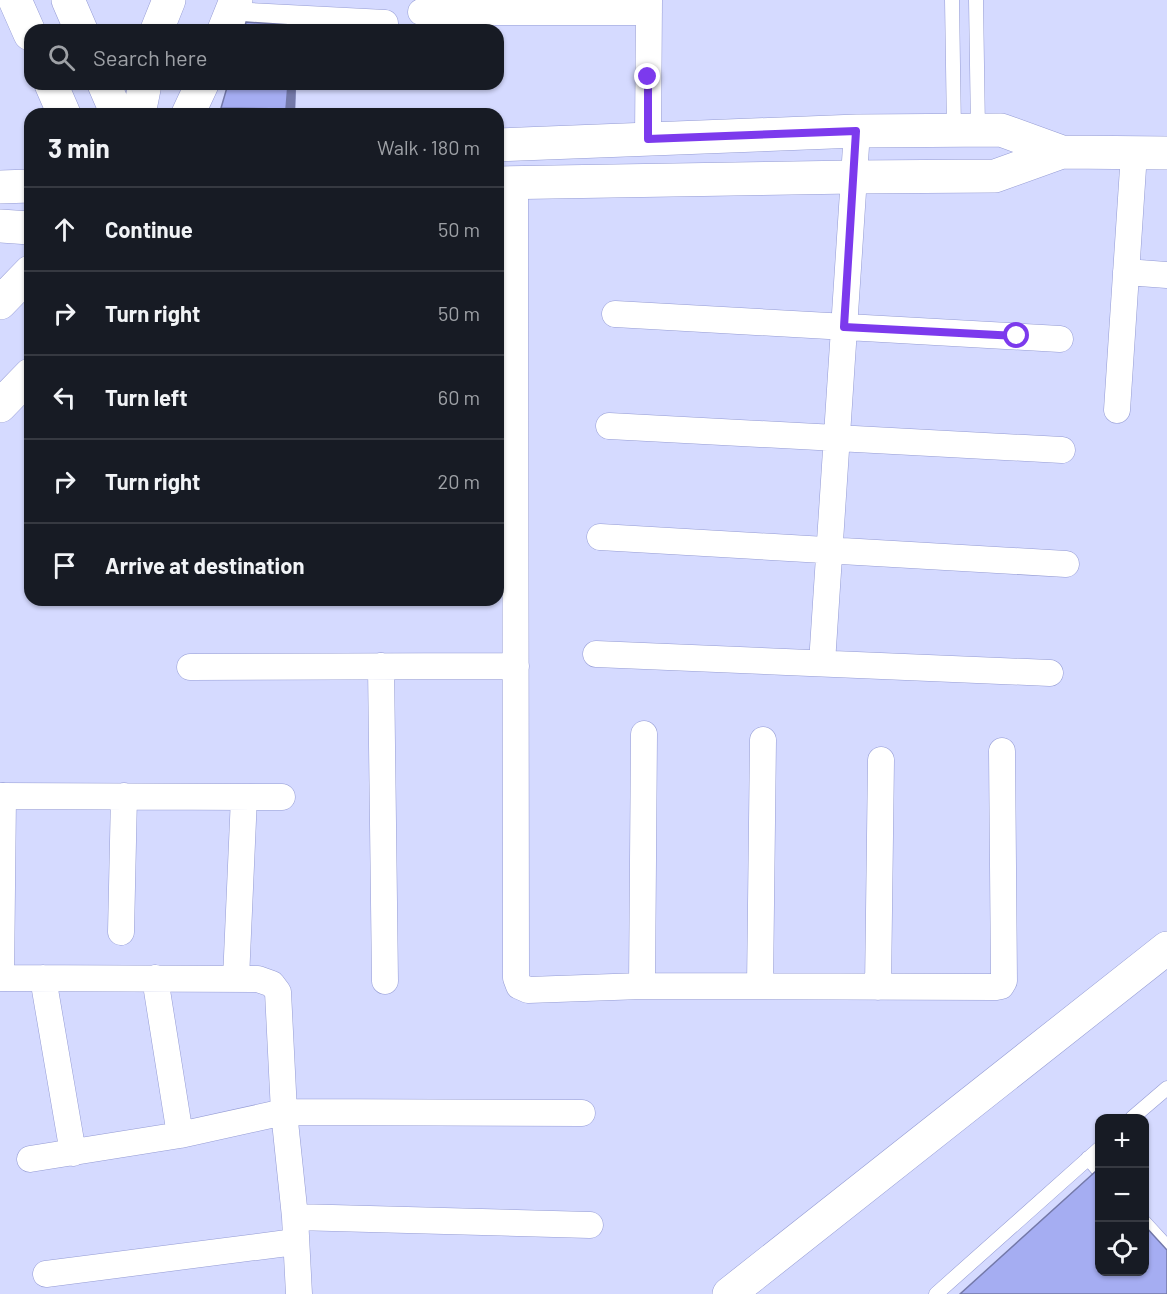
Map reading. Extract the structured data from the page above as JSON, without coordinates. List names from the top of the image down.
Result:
{
  "page": {
    "search": "Search here",
    "heading": ["3 min", "Walk · 180 m"],
    "list": [
      ["Continue", "50 m"],
      ["Turn right", "50 m"],
      ["Turn left", "60 m"],
      ["Turn right", "20 m"],
      "Arrive at destination"
    ],
    "map_buttons": ["+", "−"]
  }
}
